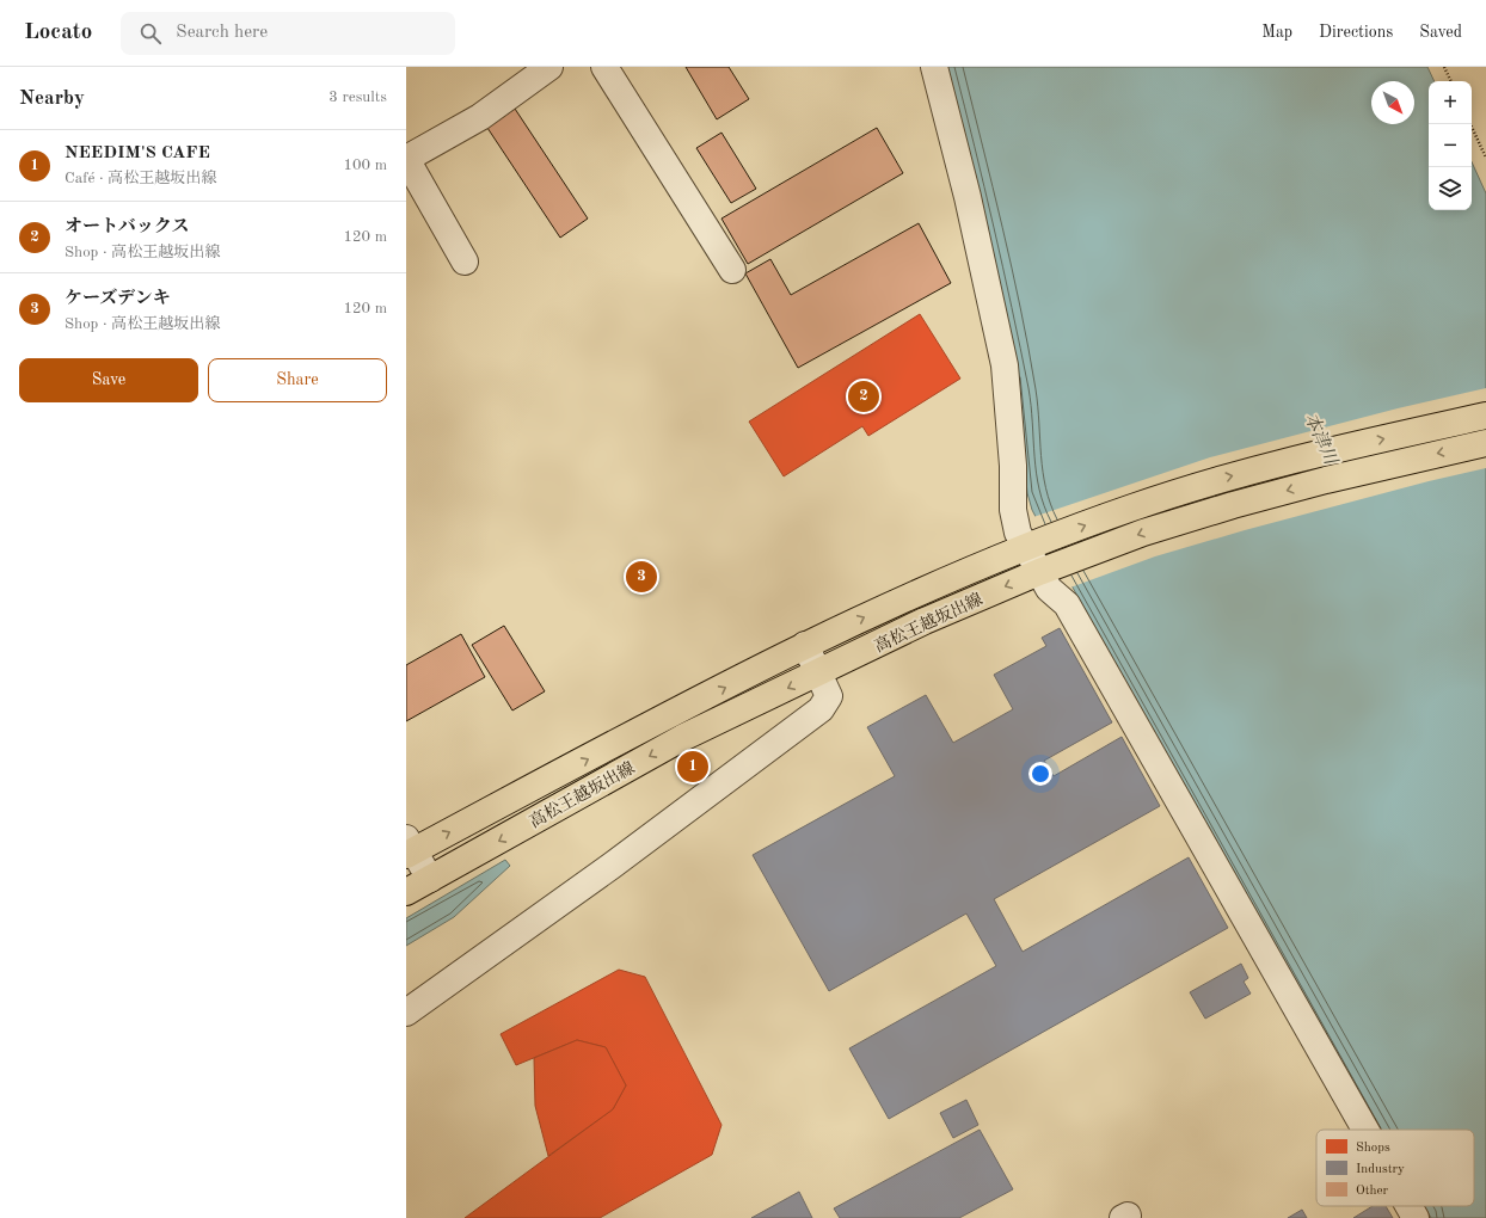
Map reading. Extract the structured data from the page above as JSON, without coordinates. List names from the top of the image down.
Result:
{
  "streets": {
    "main road": ["高松王越坂出線"]
  },
  "water": ["本津川"],
  "legend": ["Shops", "Industry", "Other"],
  "north": "bottom right",
  "page": {
    "header": "Locato",
    "search": "Search here",
    "nav": ["Map", "Directions", "Saved"],
    "heading": ["Nearby", "3 results"],
    "map_buttons": ["+", "−"],
    "list": [
      {
        "mark": "1",
        "name": "NEEDIM'S CAFE",
        "note": "Café · 高松王越坂出線",
        "value": "100 m"
      },
      {
        "mark": "2",
        "name": "オートバックス",
        "note": "Shop · 高松王越坂出線",
        "value": "120 m"
      },
      {
        "mark": "3",
        "name": "ケーズデンキ",
        "note": "Shop · 高松王越坂出線",
        "value": "120 m"
      }
    ],
    "buttons": ["Save", "Share"],
    "pins": ["2", "3", "1"]
  }
}
